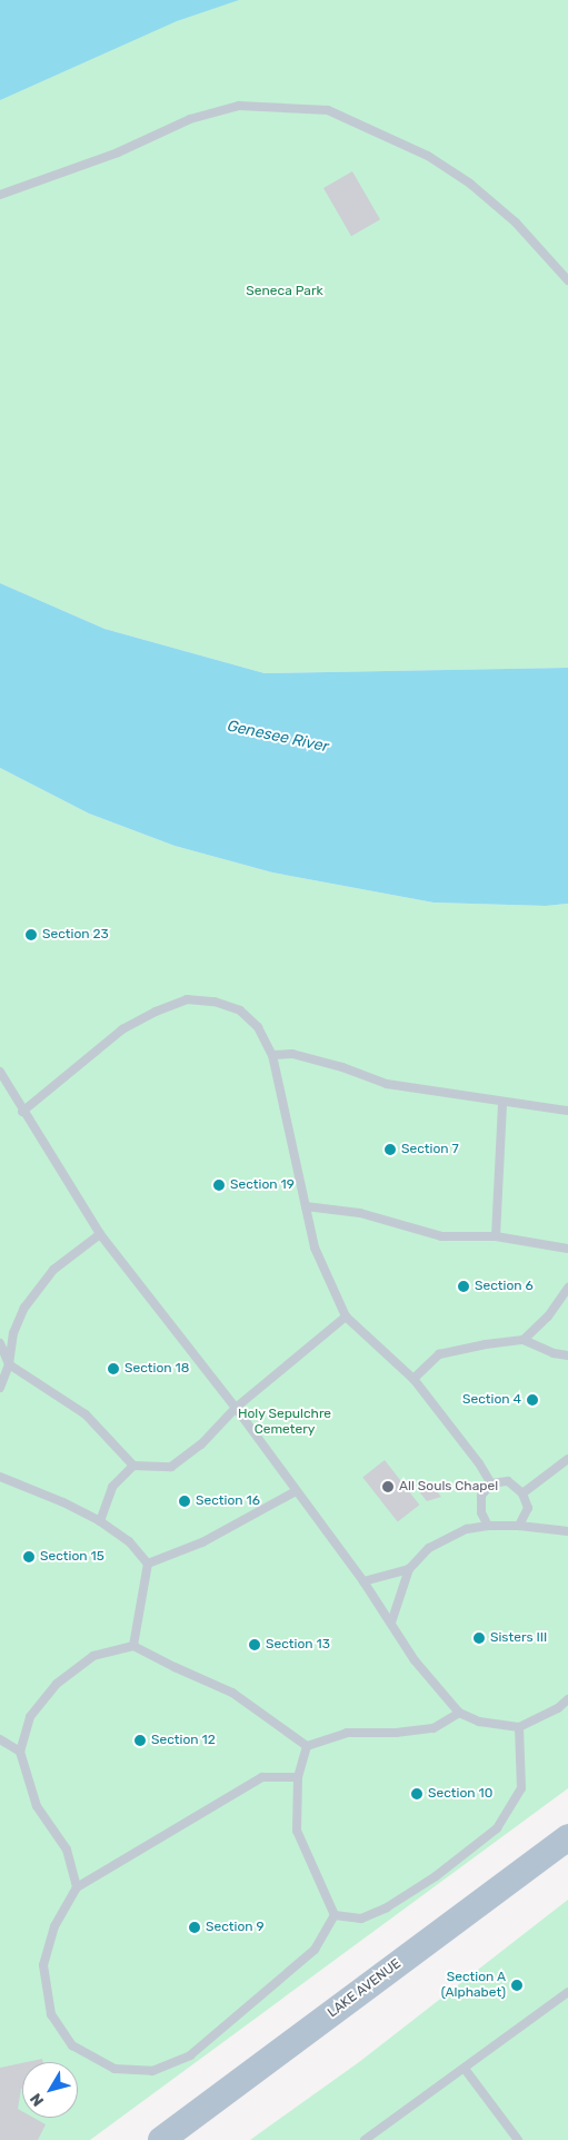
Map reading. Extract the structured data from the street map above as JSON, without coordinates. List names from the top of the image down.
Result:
{
  "streets": {
    "main road": ["LAKE AVENUE"]
  },
  "water": ["Genesee River"],
  "parks": ["Seneca Park", "Holy Sepulchre Cemetery"],
  "places": [
    "Section 23",
    "Section 7",
    "Section 19",
    "Section 6",
    "Section 18",
    "Section 4",
    "All Souls Chapel",
    "Section 16",
    "Section 15",
    "Sisters III",
    "Section 13",
    "Section 12",
    "Section 10",
    "Section 9",
    "Section A (Alphabet)"
  ],
  "north": "bottom left"
}
